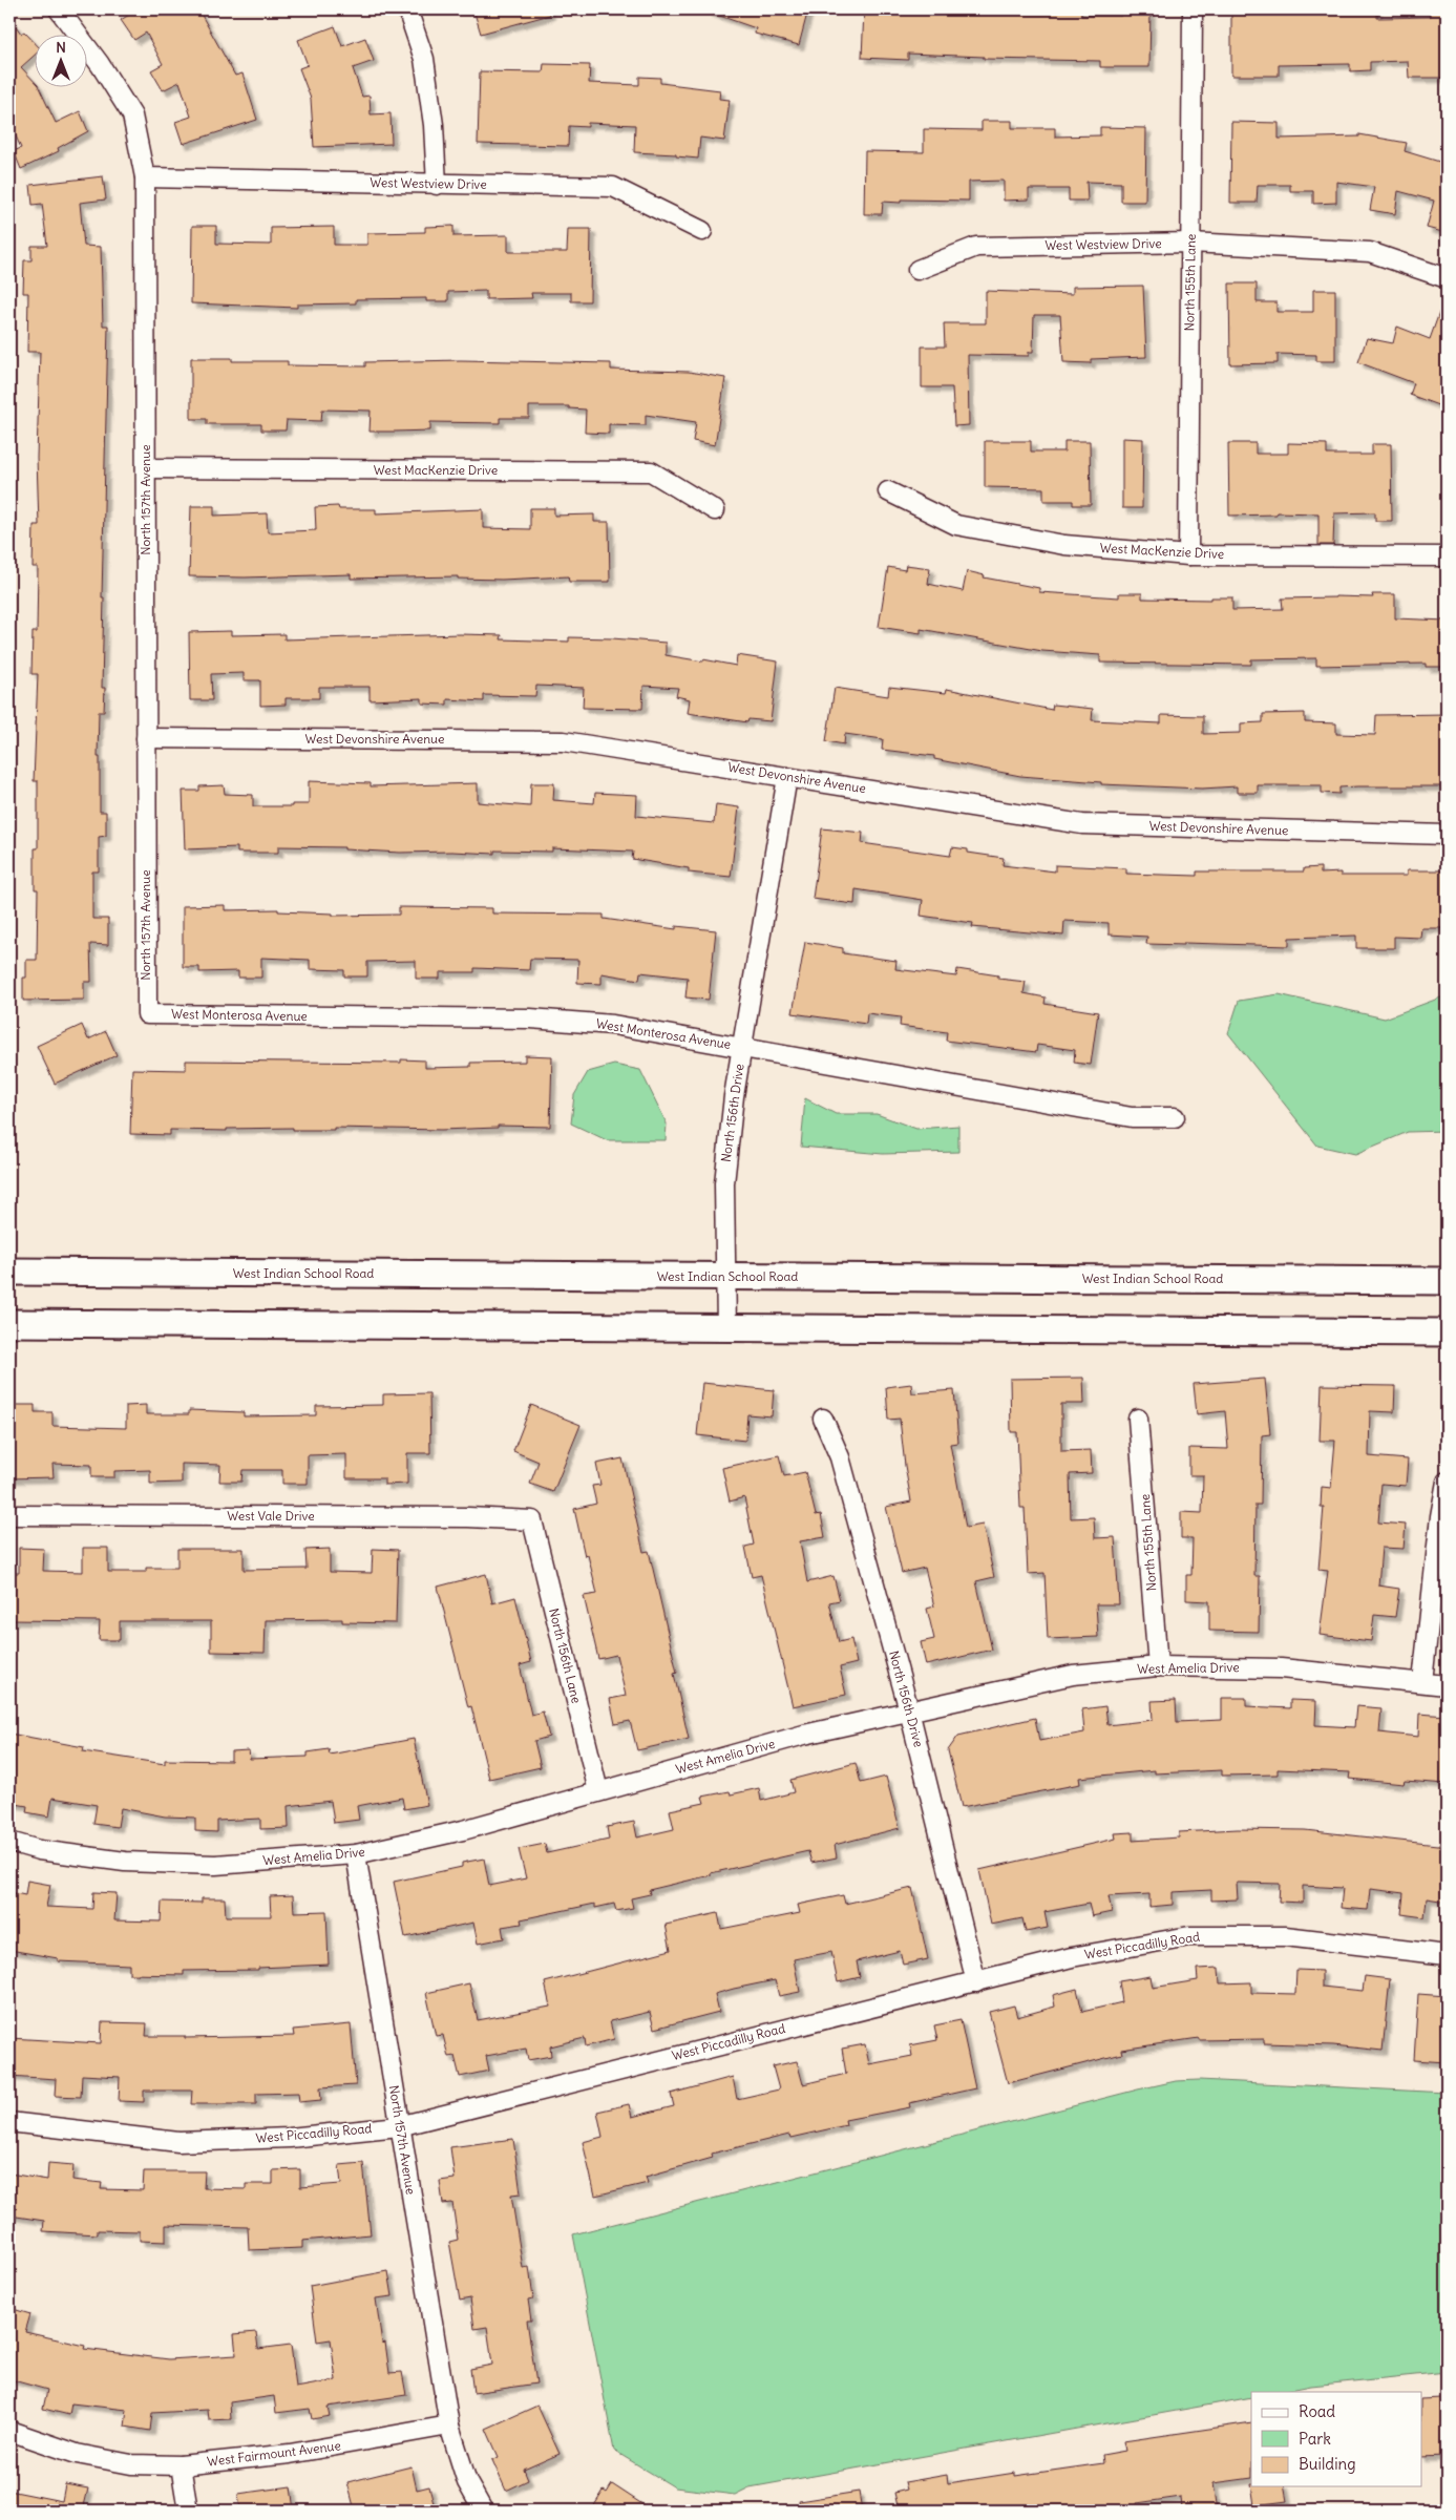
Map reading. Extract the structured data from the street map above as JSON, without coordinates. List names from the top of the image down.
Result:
{
  "streets": {
    "main road": ["West Indian School Road"],
    "street": [
      "West Westview Drive",
      "North 155th Lane",
      "West MacKenzie Drive",
      "North 157th Avenue",
      "West Devonshire Avenue",
      "West Monterosa Avenue",
      "North 156th Drive",
      "West Vale Drive",
      "North 156th Lane",
      "West Amelia Drive",
      "West Piccadilly Road",
      "West Fairmount Avenue"
    ]
  },
  "crossings": [
    ["West Westview Drive", "North 155th Lane"],
    ["West Westview Drive", "North 157th Avenue"],
    ["North 155th Lane", "West MacKenzie Drive"],
    ["North 155th Lane", "West Amelia Drive"],
    ["West MacKenzie Drive", "North 157th Avenue"],
    ["North 157th Avenue", "West Devonshire Avenue"],
    ["North 157th Avenue", "West Monterosa Avenue"],
    ["North 157th Avenue", "West Amelia Drive"],
    ["North 157th Avenue", "West Piccadilly Road"],
    ["North 157th Avenue", "West Fairmount Avenue"],
    ["West Devonshire Avenue", "North 156th Drive"],
    ["West Monterosa Avenue", "North 156th Drive"],
    ["North 156th Drive", "West Indian School Road"],
    ["North 156th Drive", "West Amelia Drive"],
    ["North 156th Drive", "West Piccadilly Road"],
    ["West Vale Drive", "North 156th Lane"],
    ["North 156th Lane", "West Amelia Drive"]
  ],
  "legend": ["Road", "Park", "Building"],
  "north": "top"
}
